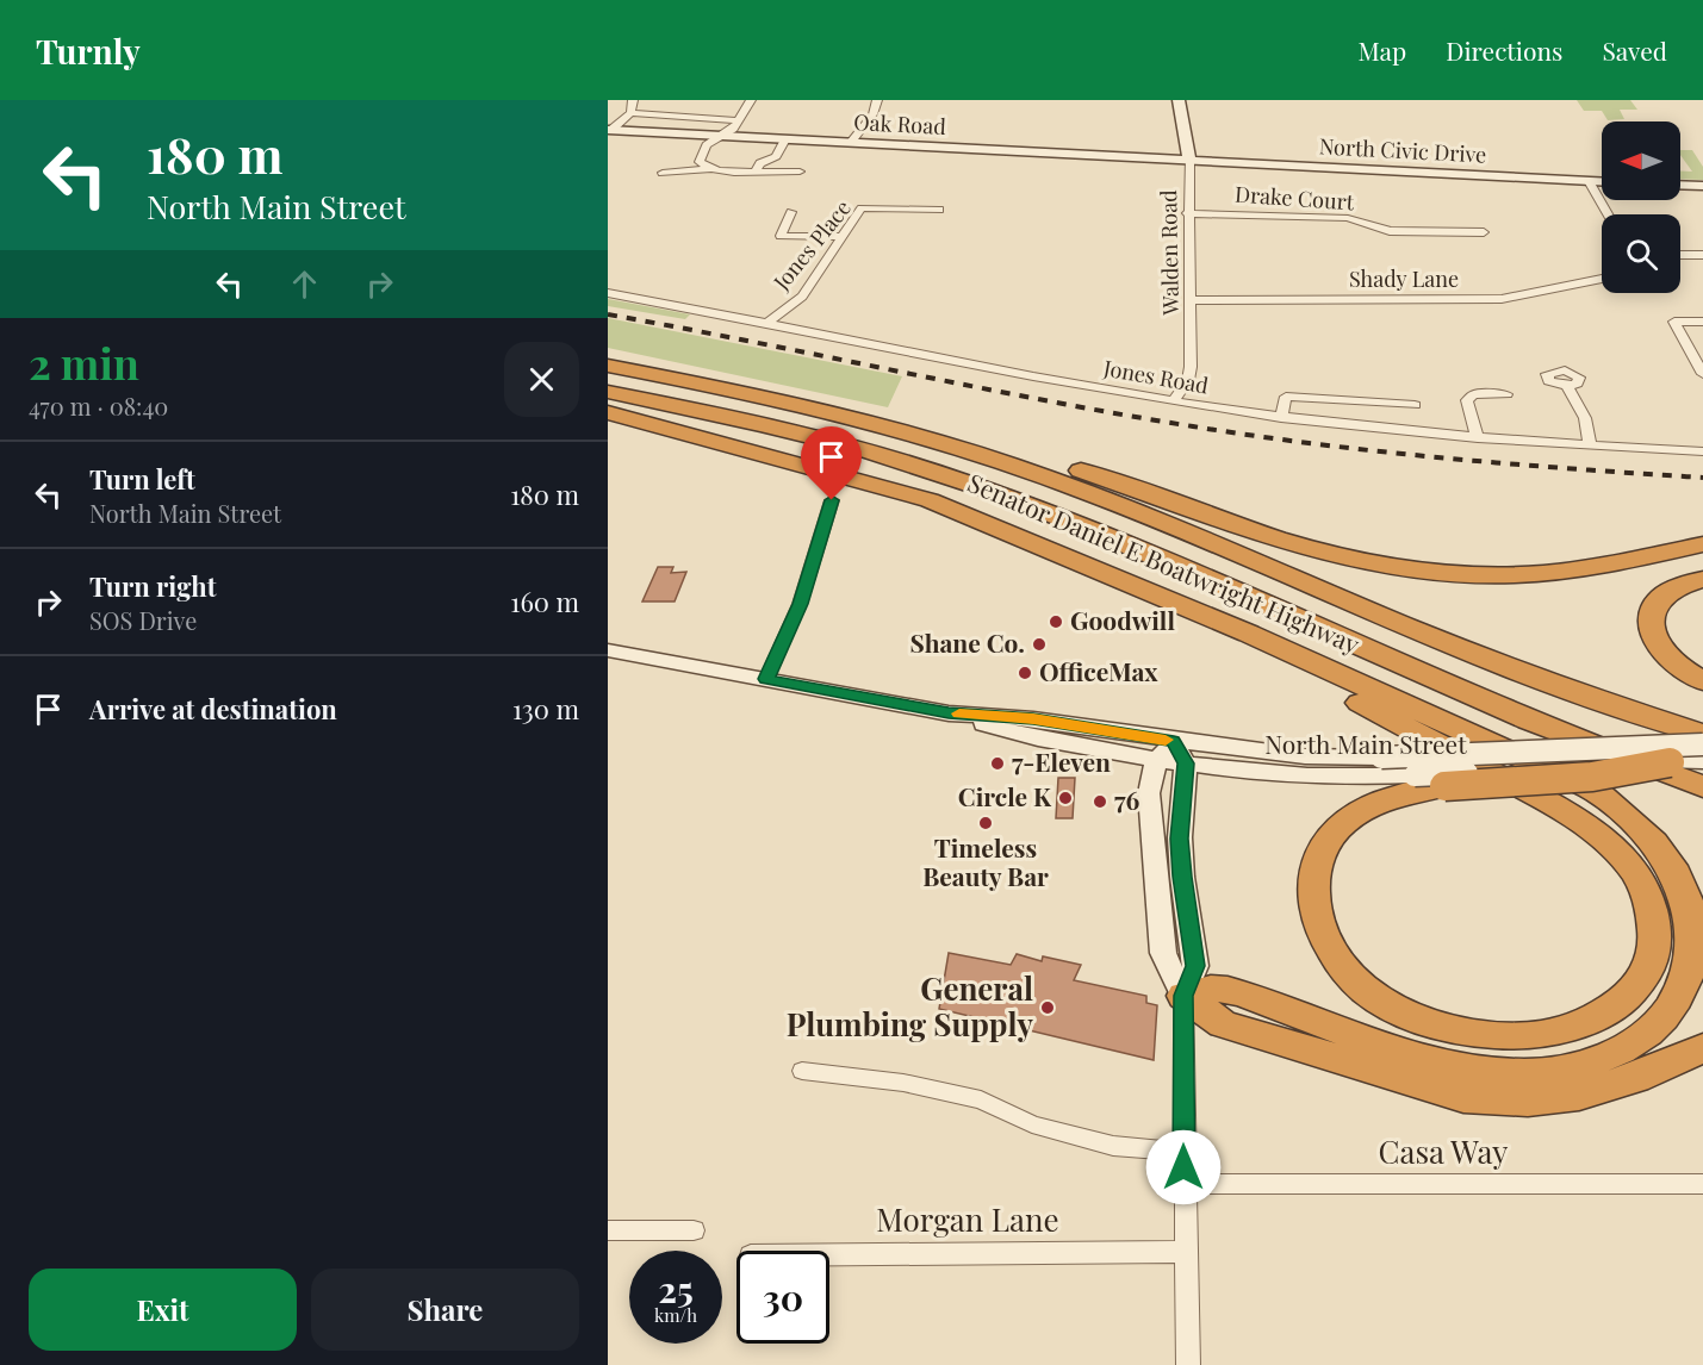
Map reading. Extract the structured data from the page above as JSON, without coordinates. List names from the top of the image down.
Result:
{
  "streets": {
    "highway": ["Senator Daniel E Boatwright Highway"],
    "main road": [
      "Oak Road",
      "North Civic Drive",
      "Walden Road",
      "North Main Street"
    ],
    "street": [
      "Drake Court",
      "Jones Place",
      "Shady Lane",
      "Jones Road",
      "Casa Way",
      "Morgan Lane"
    ]
  },
  "crossings": [
    ["Oak Road", "North Civic Drive"],
    ["Oak Road", "Walden Road"],
    ["North Civic Drive", "Walden Road"],
    ["Drake Court", "Walden Road"],
    ["Jones Place", "Jones Road"],
    ["Walden Road", "Shady Lane"],
    ["Walden Road", "Jones Road"]
  ],
  "places": [
    "Goodwill",
    "Shane Co.",
    "OfficeMax",
    "7-Eleven",
    "Circle K",
    "76",
    "Timeless Beauty Bar",
    "General Plumbing Supply"
  ],
  "north": "left",
  "page": {
    "header": "Turnly",
    "nav": ["Map", "Directions", "Saved"],
    "turn": ["180 m", "North Main Street"],
    "heading": ["2 min", "470 m · 08:40"],
    "list": [
      {
        "name": "Turn left",
        "note": "North Main Street",
        "value": "180 m"
      },
      {
        "name": "Turn right",
        "note": "SOS Drive",
        "value": "160 m"
      },
      {
        "name": "Arrive at destination",
        "value": "130 m"
      }
    ],
    "speed": "25 km/h",
    "limit": "30",
    "buttons": ["Exit", "Share"]
  }
}
